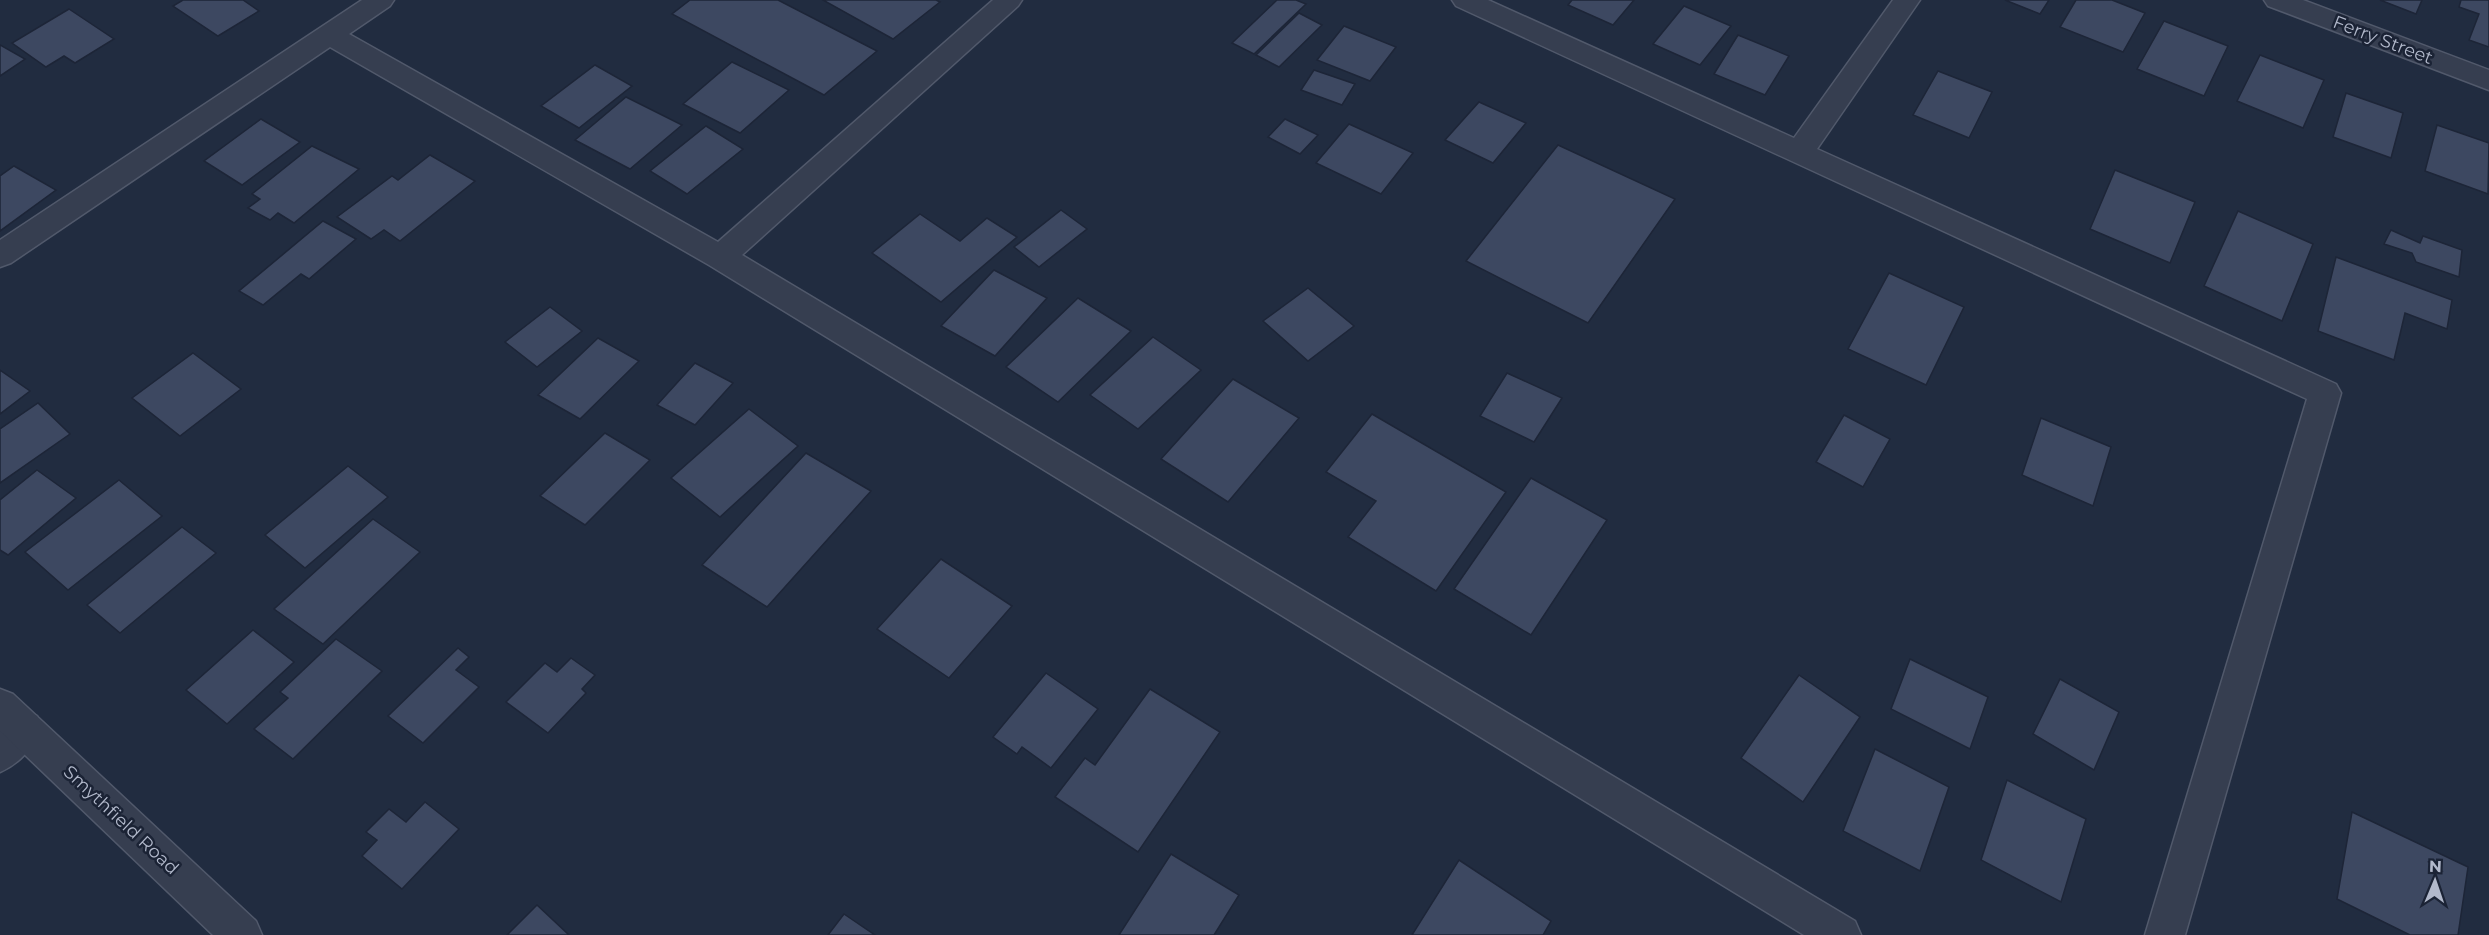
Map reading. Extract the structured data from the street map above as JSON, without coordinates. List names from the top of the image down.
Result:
{
  "streets": {
    "street": ["Ferry Street", "Smythfield Road"]
  },
  "north": "top"
}
